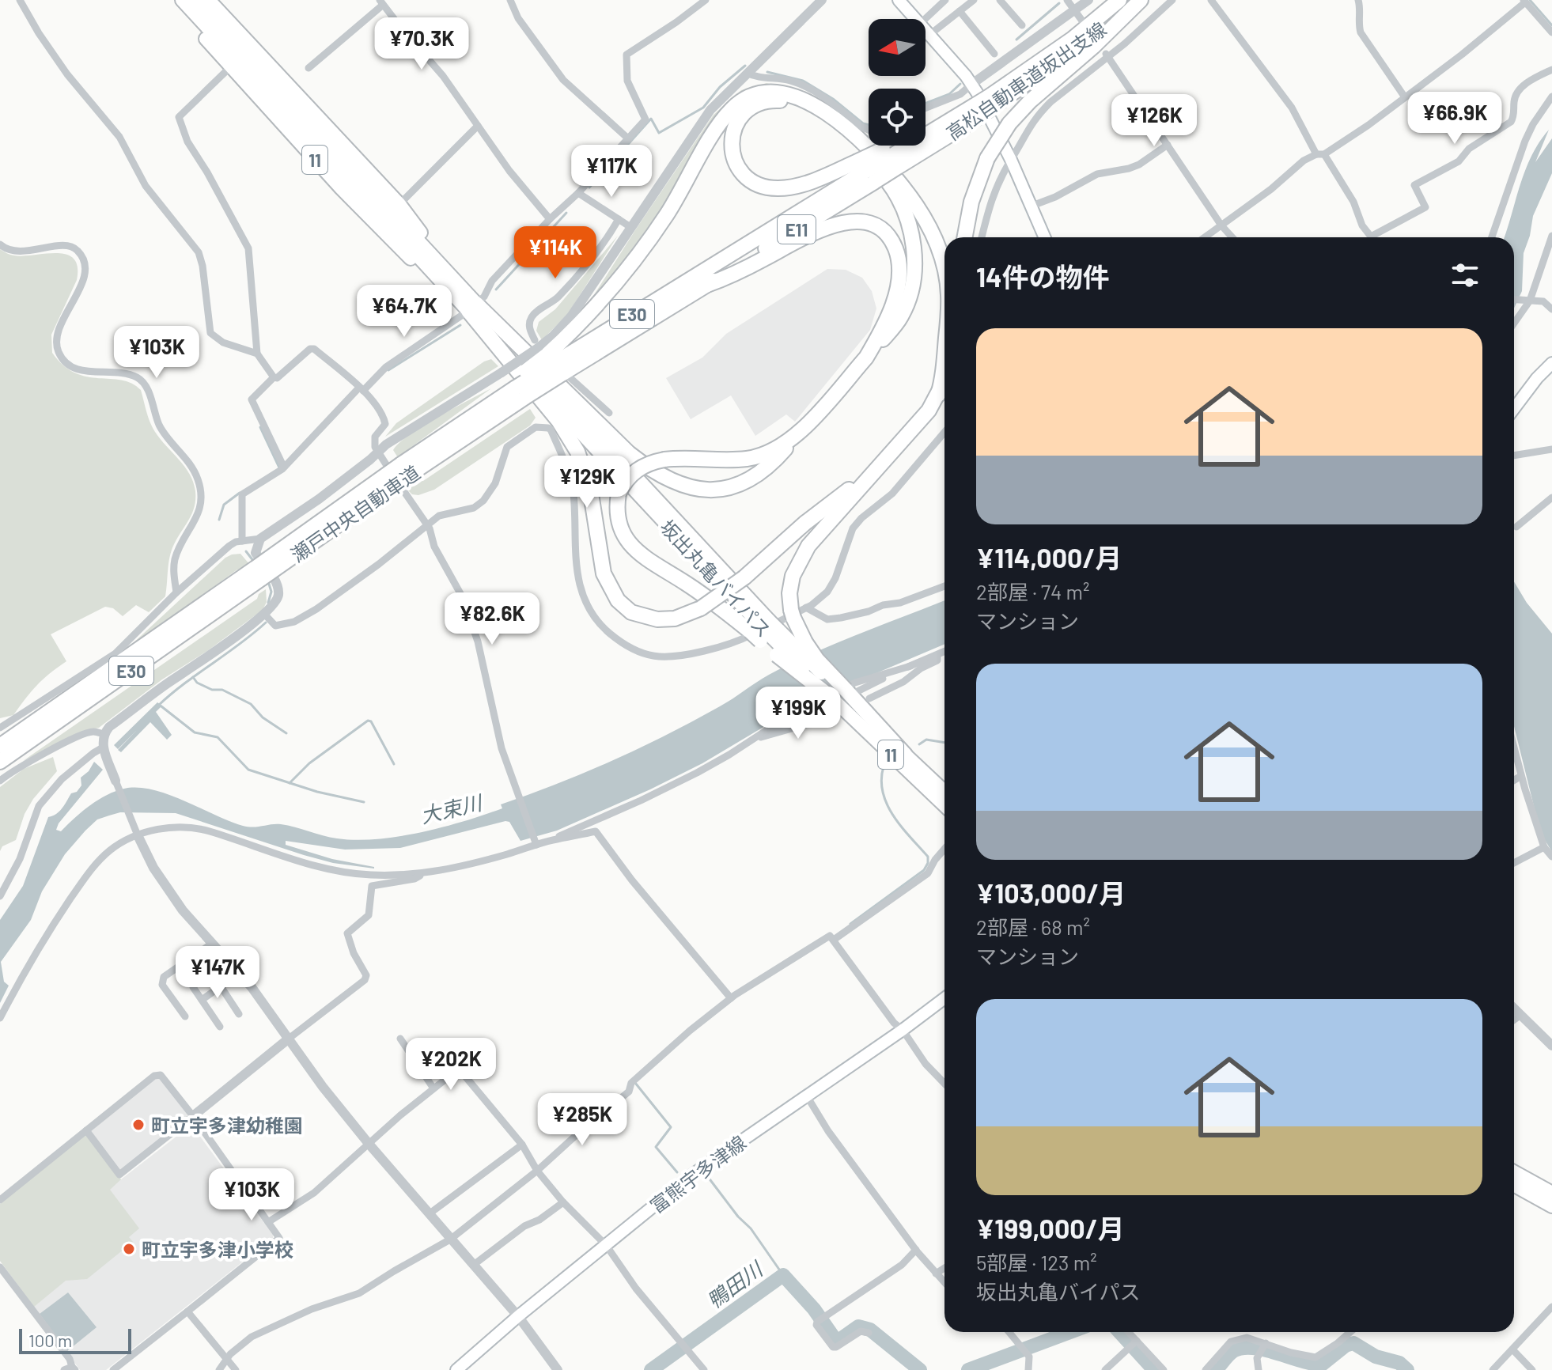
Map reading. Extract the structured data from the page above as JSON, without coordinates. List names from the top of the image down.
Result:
{
  "streets": {
    "highway": [
      "高松自動車道坂出支線",
      "11",
      "E11",
      "E30",
      "瀬戸中央自動車道",
      "坂出丸亀バイパス"
    ],
    "main road": ["富熊宇多津線"]
  },
  "crossings": [
    ["高松自動車道坂出支線", "瀬戸中央自動車道"],
    ["11", "坂出丸亀バイパス"]
  ],
  "water": ["大束川", "鴨田川"],
  "places": ["町立宇多津幼稚園", "町立宇多津小学校"],
  "scale_bar": "100 m",
  "north": "left",
  "page": {
    "price": [
      "¥70.3K",
      "¥66.9K",
      "¥126K",
      "¥117K",
      "¥114K",
      "¥64.7K",
      "¥103K",
      "¥129K",
      "¥82.6K",
      "¥199K",
      "¥147K",
      "¥202K",
      "¥285K",
      "¥103K"
    ],
    "heading": "14件の物件",
    "list": [
      {
        "name": "¥114,000/月",
        "note": "2部屋 · 74 m² · マンション"
      },
      {
        "name": "¥103,000/月",
        "note": "2部屋 · 68 m² · マンション"
      },
      {
        "name": "¥199,000/月",
        "note": "5部屋 · 123 m² · 坂出丸亀バイパス"
      }
    ],
    "scale": "100 m"
  }
}
